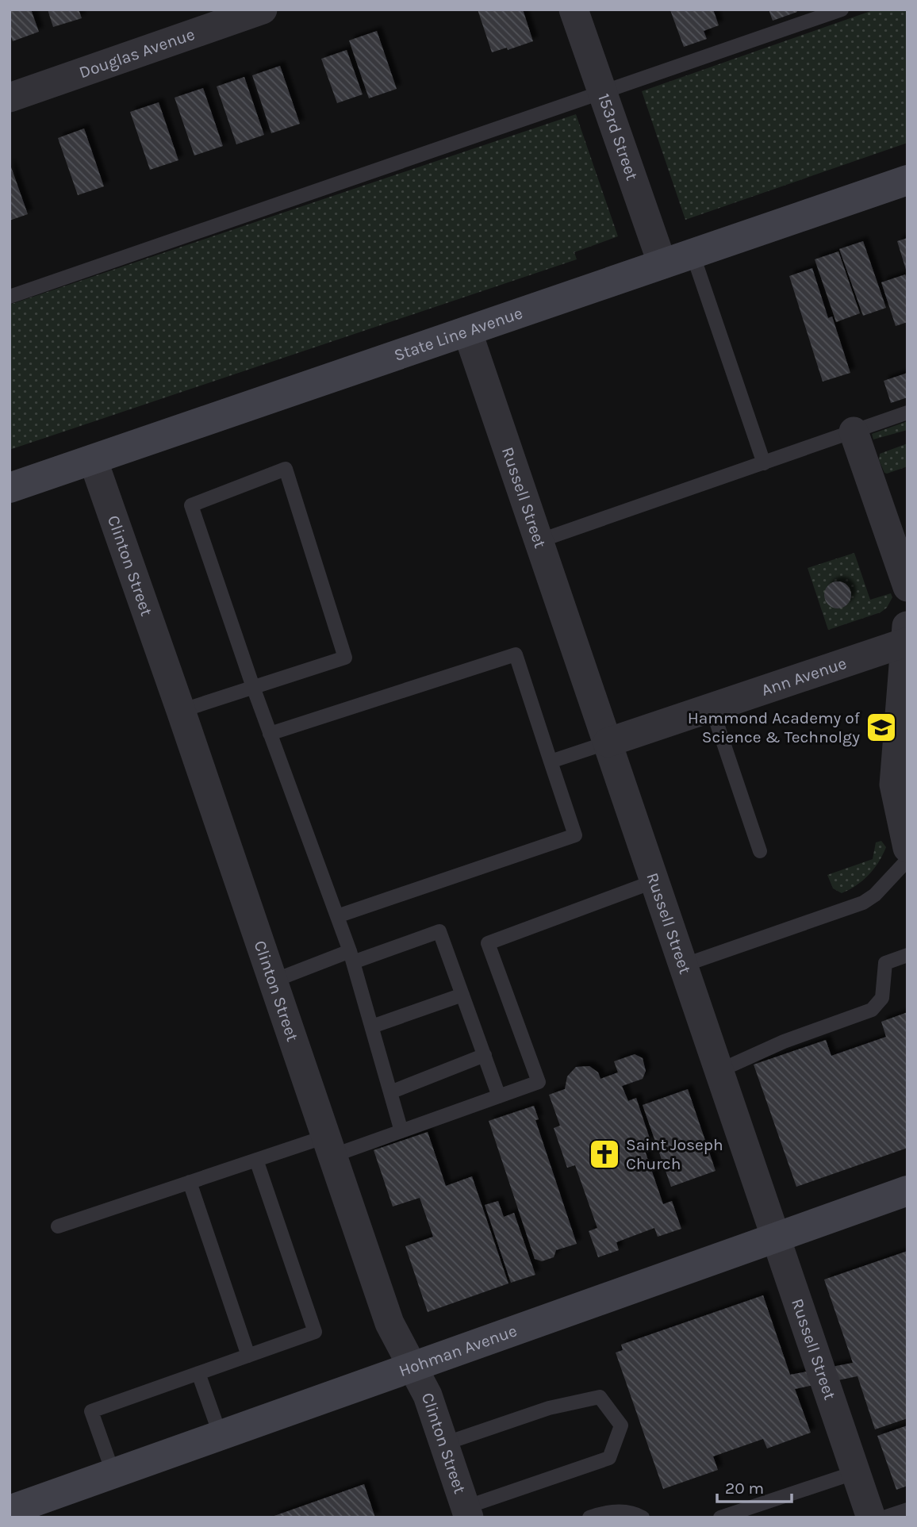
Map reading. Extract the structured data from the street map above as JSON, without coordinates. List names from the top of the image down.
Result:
{
  "streets": {
    "street": [
      "Douglas Avenue",
      "153rd Street",
      "State Line Avenue",
      "Russell Street",
      "Clinton Street",
      "Ann Avenue",
      "Hohman Avenue"
    ]
  },
  "crossings": [
    ["153rd Street", "State Line Avenue"],
    ["State Line Avenue", "Russell Street"],
    ["State Line Avenue", "Clinton Street"],
    ["Russell Street", "Ann Avenue"],
    ["Russell Street", "Hohman Avenue"],
    ["Clinton Street", "Hohman Avenue"]
  ],
  "places": {
    "school or university": ["Hammond Academy of Science & Technolgy"],
    "church": ["Saint Joseph Church"]
  },
  "scale_bar": "20 m"
}
